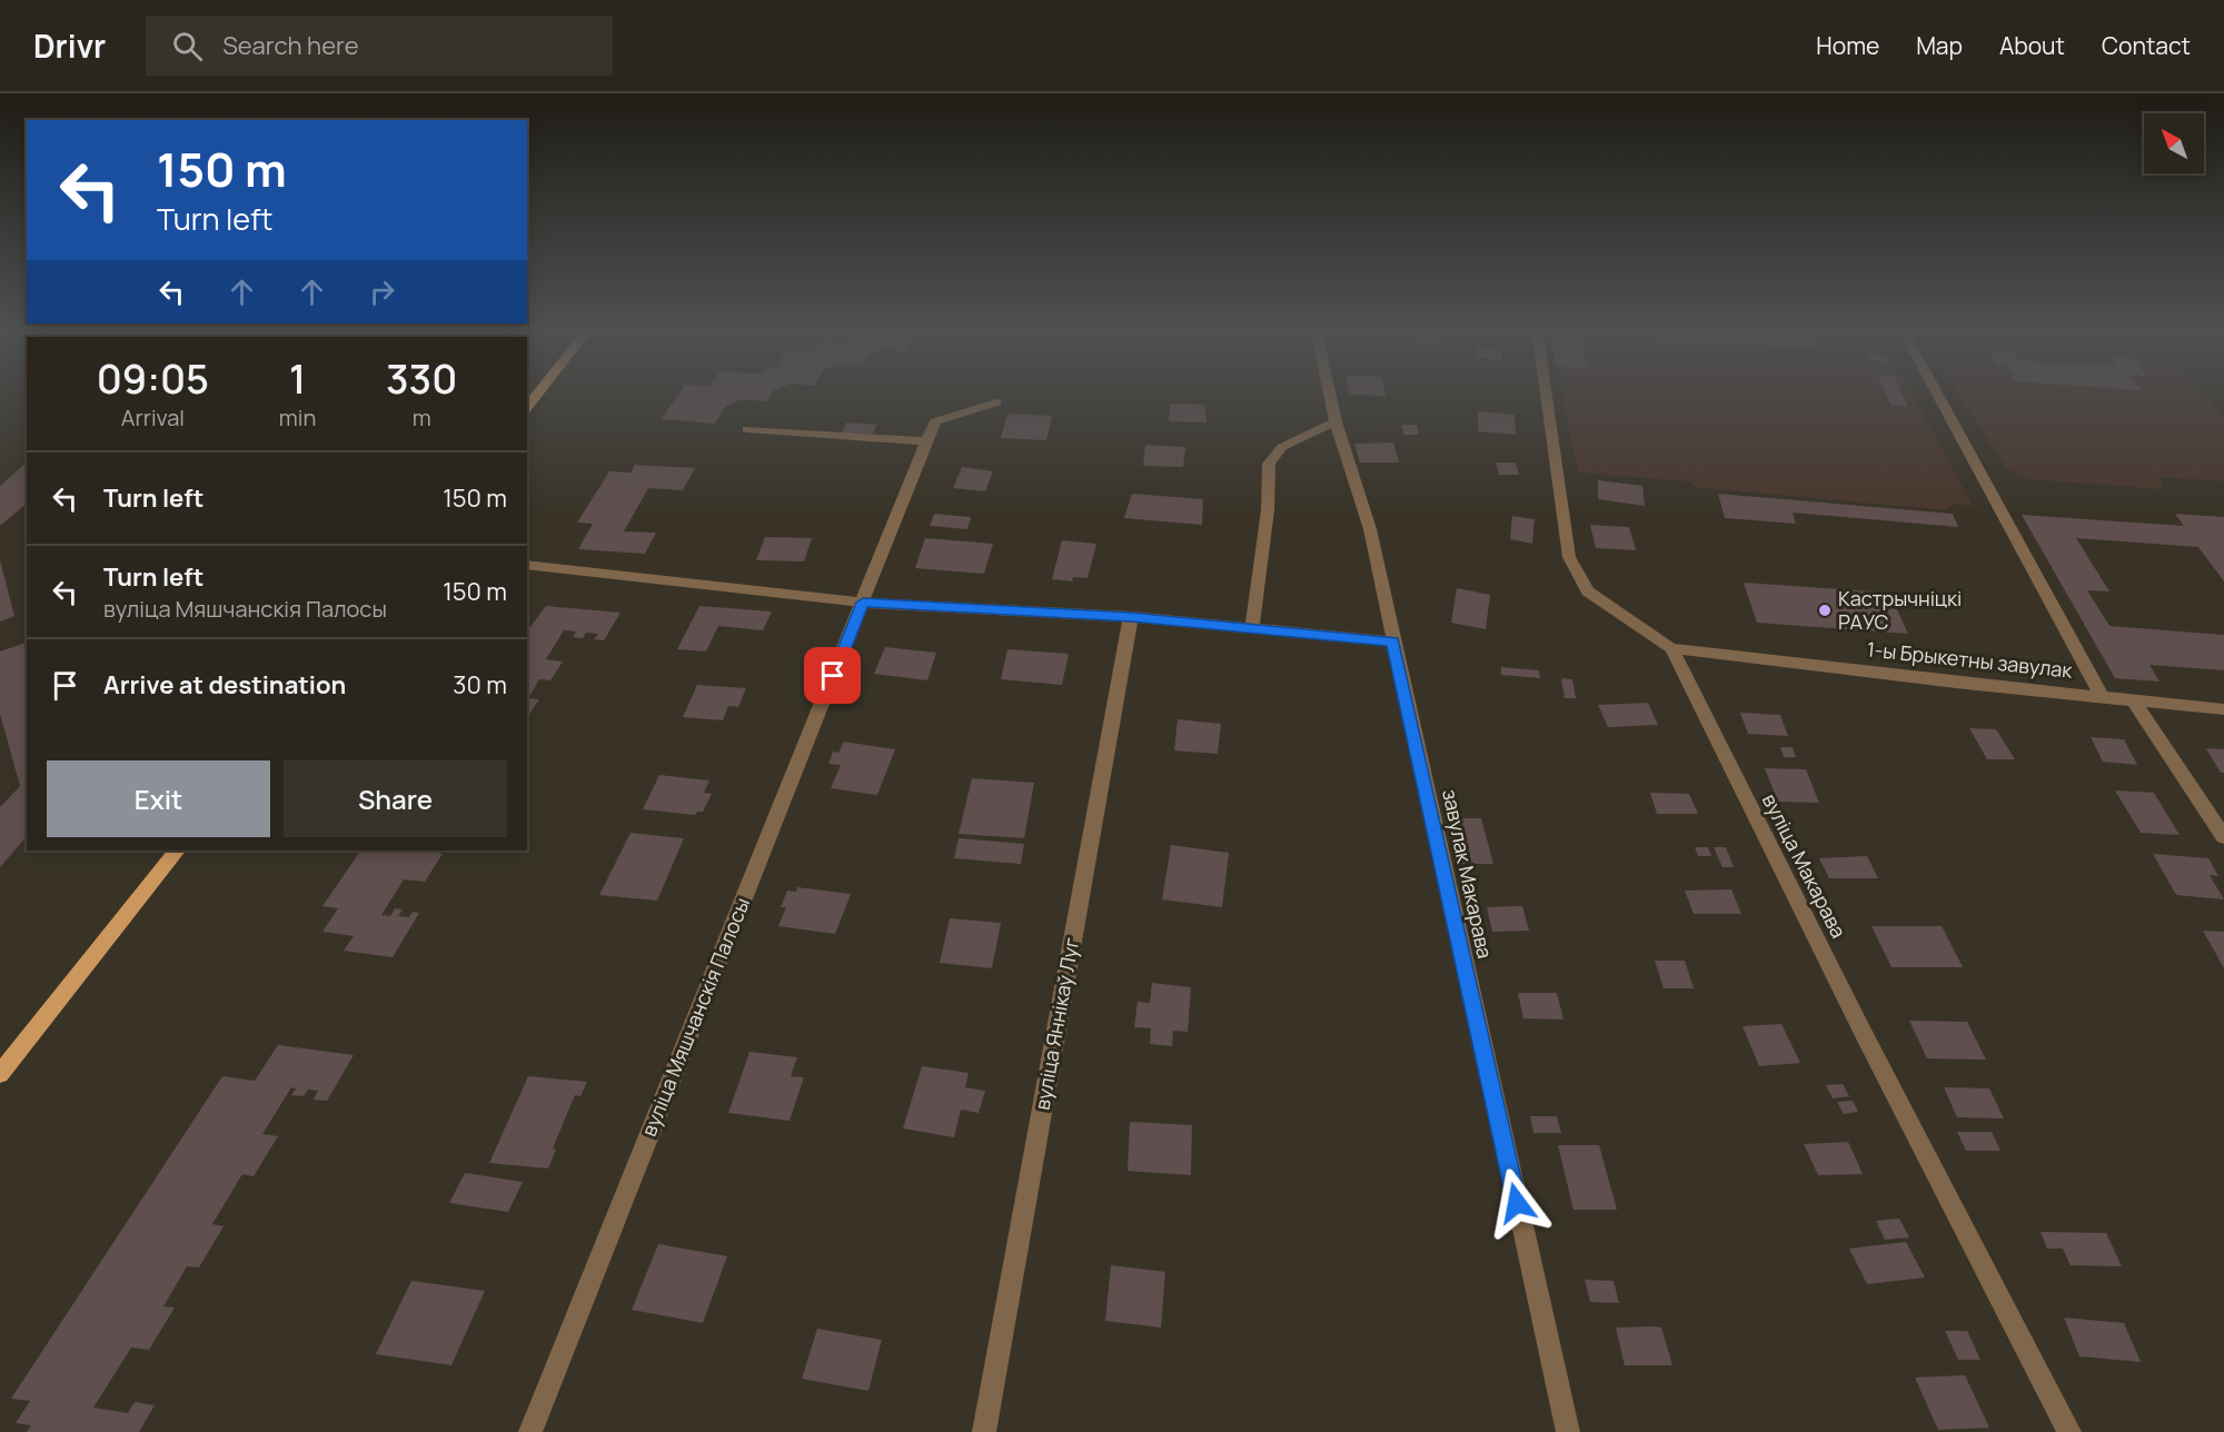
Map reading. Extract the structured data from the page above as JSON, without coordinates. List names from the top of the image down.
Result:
{
  "streets": {
    "street": [
      "1-ы Брыкетны завулак",
      "вуліца Макарава",
      "завулак Макарава",
      "вуліца Мяшчанскія Палосы",
      "вуліца Яннікаў Луг"
    ]
  },
  "crossings": [
    ["1-ы Брыкетны завулак", "вуліца Макарава"]
  ],
  "places": ["Кастрычніцкі РАУС"],
  "north": "top left",
  "page": {
    "header": "Drivr",
    "search": "Search here",
    "nav": [
      "Home",
      "Map",
      "About",
      "Contact"
    ],
    "turn": ["150 m", "Turn left"],
    "eta": [
      "09:05",
      "Arrival",
      "1",
      "min",
      "330",
      "m"
    ],
    "list": [
      {
        "name": "Turn left",
        "value": "150 m"
      },
      {
        "name": "Turn left",
        "note": "вуліца Мяшчанскія Палосы",
        "value": "150 m"
      },
      {
        "name": "Arrive at destination",
        "value": "30 m"
      }
    ],
    "buttons": ["Exit", "Share"]
  }
}
